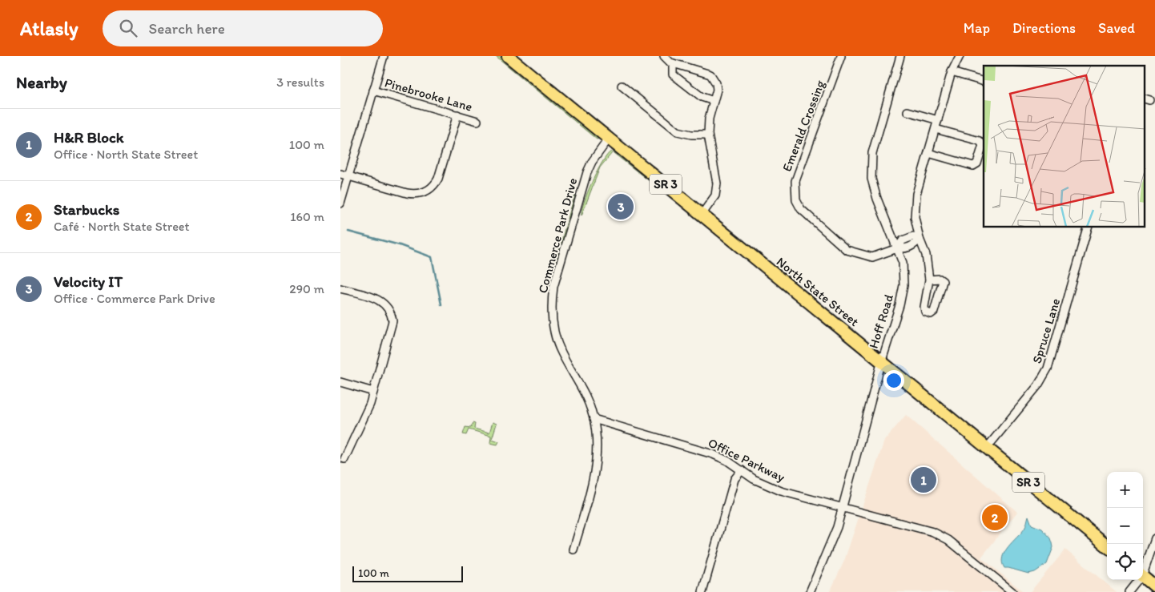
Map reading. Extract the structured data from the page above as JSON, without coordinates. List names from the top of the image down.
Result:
{
  "streets": {
    "main road": ["SR 3", "North State Street"],
    "street": [
      "Pinebrooke Lane",
      "Emerald Crossing",
      "Commerce Park Drive",
      "Hoff Road",
      "Spruce Lane",
      "Office Parkway"
    ]
  },
  "crossings": [
    ["Emerald Crossing", "Hoff Road"],
    ["Commerce Park Drive", "North State Street"],
    ["Commerce Park Drive", "Office Parkway"],
    ["North State Street", "Hoff Road"],
    ["North State Street", "Spruce Lane"],
    ["Hoff Road", "Office Parkway"]
  ],
  "scale_bar": "100 m",
  "page": {
    "header": "Atlasly",
    "search": "Search here",
    "nav": ["Map", "Directions", "Saved"],
    "heading": ["Nearby", "3 results"],
    "list": [
      {
        "mark": "1",
        "name": "H&R Block",
        "note": "Office · North State Street",
        "value": "100 m"
      },
      {
        "mark": "2",
        "name": "Starbucks",
        "note": "Café · North State Street",
        "value": "160 m"
      },
      {
        "mark": "3",
        "name": "Velocity IT",
        "note": "Office · Commerce Park Drive",
        "value": "290 m"
      }
    ],
    "pins": ["3", "1", "2"],
    "map_buttons": ["+", "−"],
    "scale": "100 m"
  }
}
